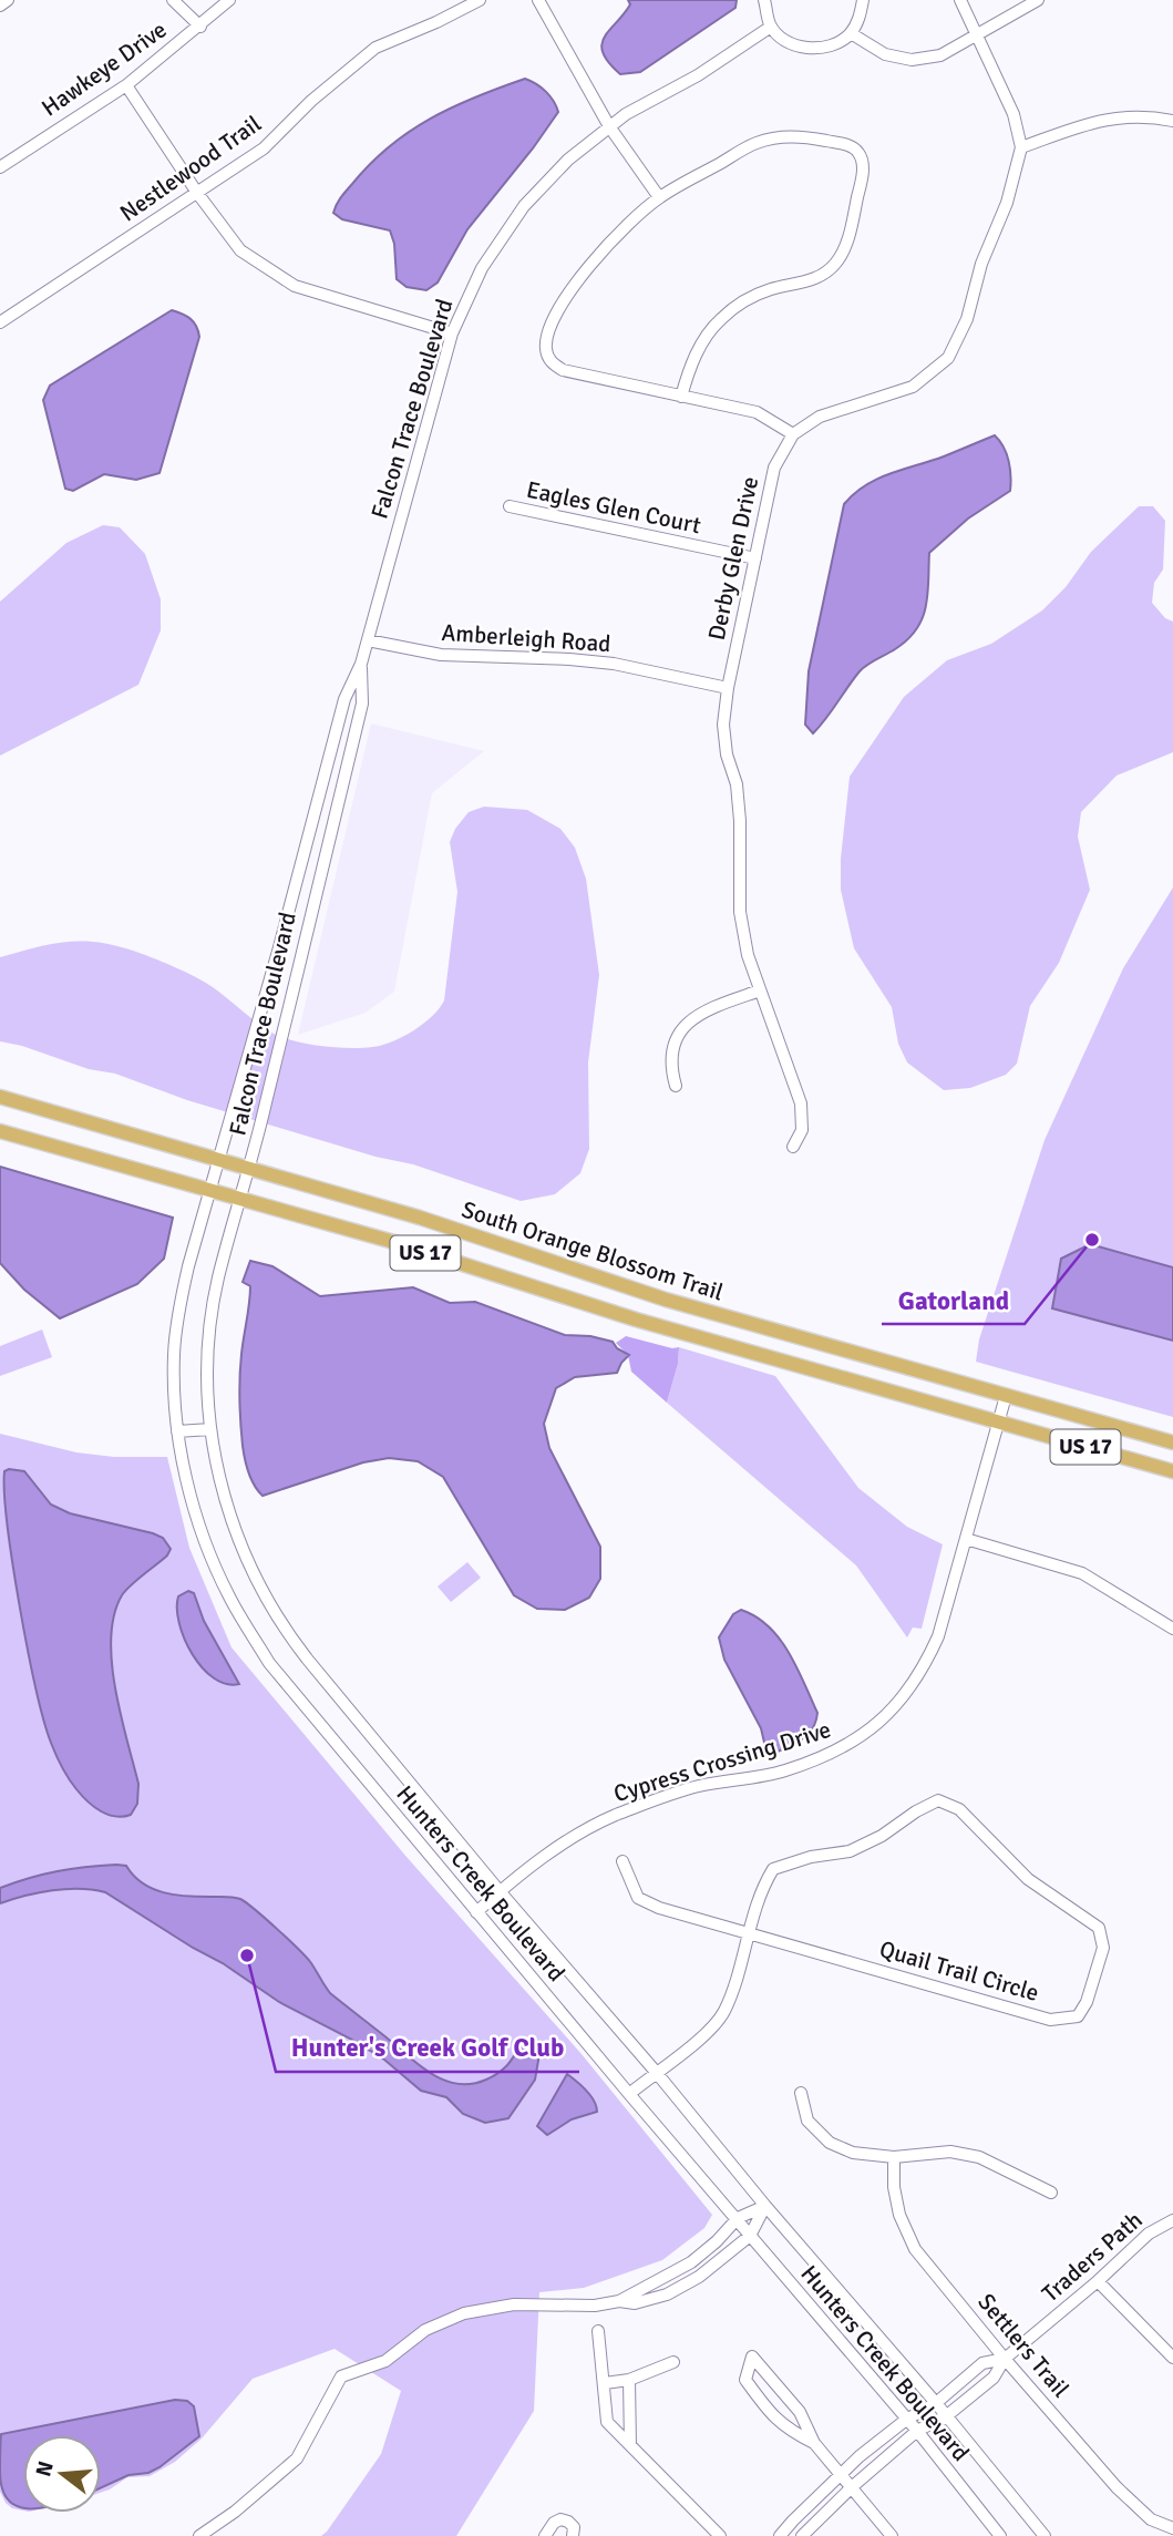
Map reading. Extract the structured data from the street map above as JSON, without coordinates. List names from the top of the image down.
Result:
{
  "streets": {
    "main road": ["South Orange Blossom Trail", "US 17"],
    "street": [
      "Hawkeye Drive",
      "Nestlewood Trail",
      "Falcon Trace Boulevard",
      "Eagles Glen Court",
      "Derby Glen Drive",
      "Amberleigh Road",
      "Cypress Crossing Drive",
      "Hunters Creek Boulevard",
      "Quail Trail Circle",
      "Traders Path",
      "Settlers Trail"
    ]
  },
  "crossings": [
    ["Falcon Trace Boulevard", "Amberleigh Road"],
    ["Falcon Trace Boulevard", "South Orange Blossom Trail"],
    ["Falcon Trace Boulevard", "Hunters Creek Boulevard"],
    ["Eagles Glen Court", "Derby Glen Drive"],
    ["Derby Glen Drive", "Amberleigh Road"],
    ["South Orange Blossom Trail", "Cypress Crossing Drive"],
    ["South Orange Blossom Trail", "Hunters Creek Boulevard"],
    ["US 17", "Cypress Crossing Drive"],
    ["US 17", "Hunters Creek Boulevard"],
    ["Cypress Crossing Drive", "Hunters Creek Boulevard"],
    ["Hunters Creek Boulevard", "Quail Trail Circle"],
    ["Hunters Creek Boulevard", "Traders Path"],
    ["Traders Path", "Settlers Trail"]
  ],
  "places": ["Gatorland", "Hunter's Creek Golf Club"],
  "north": "left"
}
